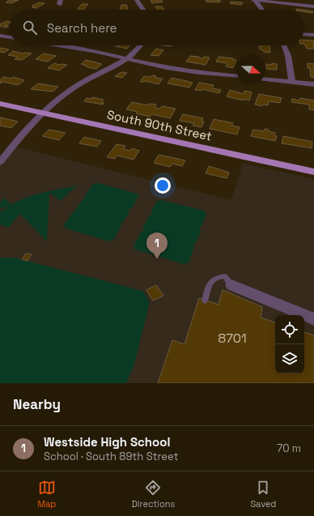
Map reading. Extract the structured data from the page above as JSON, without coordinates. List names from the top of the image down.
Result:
{
  "streets": {
    "main road": ["South 90th Street"]
  },
  "house_numbers": ["8701"],
  "north": "right",
  "page": {
    "search": "Search here",
    "pins": "1",
    "heading": "Nearby",
    "list": [
      {
        "mark": "1",
        "name": "Westside High School",
        "note": "School · South 89th Street",
        "value": "70 m"
      }
    ],
    "nav": ["Map", "Directions", "Saved"]
  }
}
